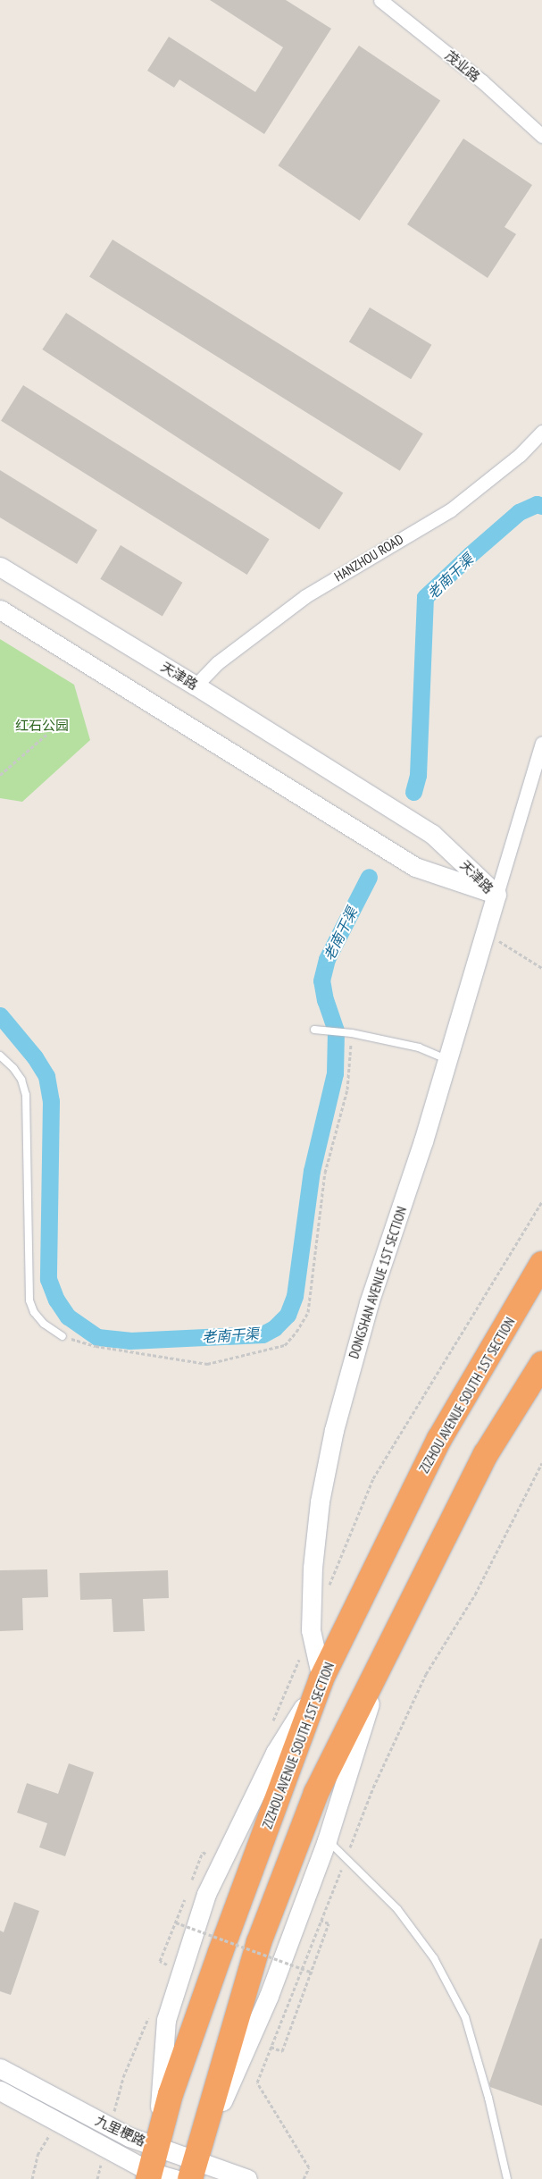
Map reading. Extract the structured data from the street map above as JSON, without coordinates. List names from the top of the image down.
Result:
{
  "streets": {
    "highway": ["ZIZHOU AVENUE SOUTH 1ST SECTION"],
    "street": [
      "茂业路",
      "HANZHOU ROAD",
      "天津路",
      "DONGSHAN AVENUE 1ST SECTION",
      "九里梗路"
    ]
  },
  "crossings": [
    ["HANZHOU ROAD", "天津路"],
    ["天津路", "DONGSHAN AVENUE 1ST SECTION"],
    ["DONGSHAN AVENUE 1ST SECTION", "ZIZHOU AVENUE SOUTH 1ST SECTION"],
    ["ZIZHOU AVENUE SOUTH 1ST SECTION", "九里梗路"]
  ],
  "water": ["老南干渠"],
  "parks": ["红石公园"]
}
